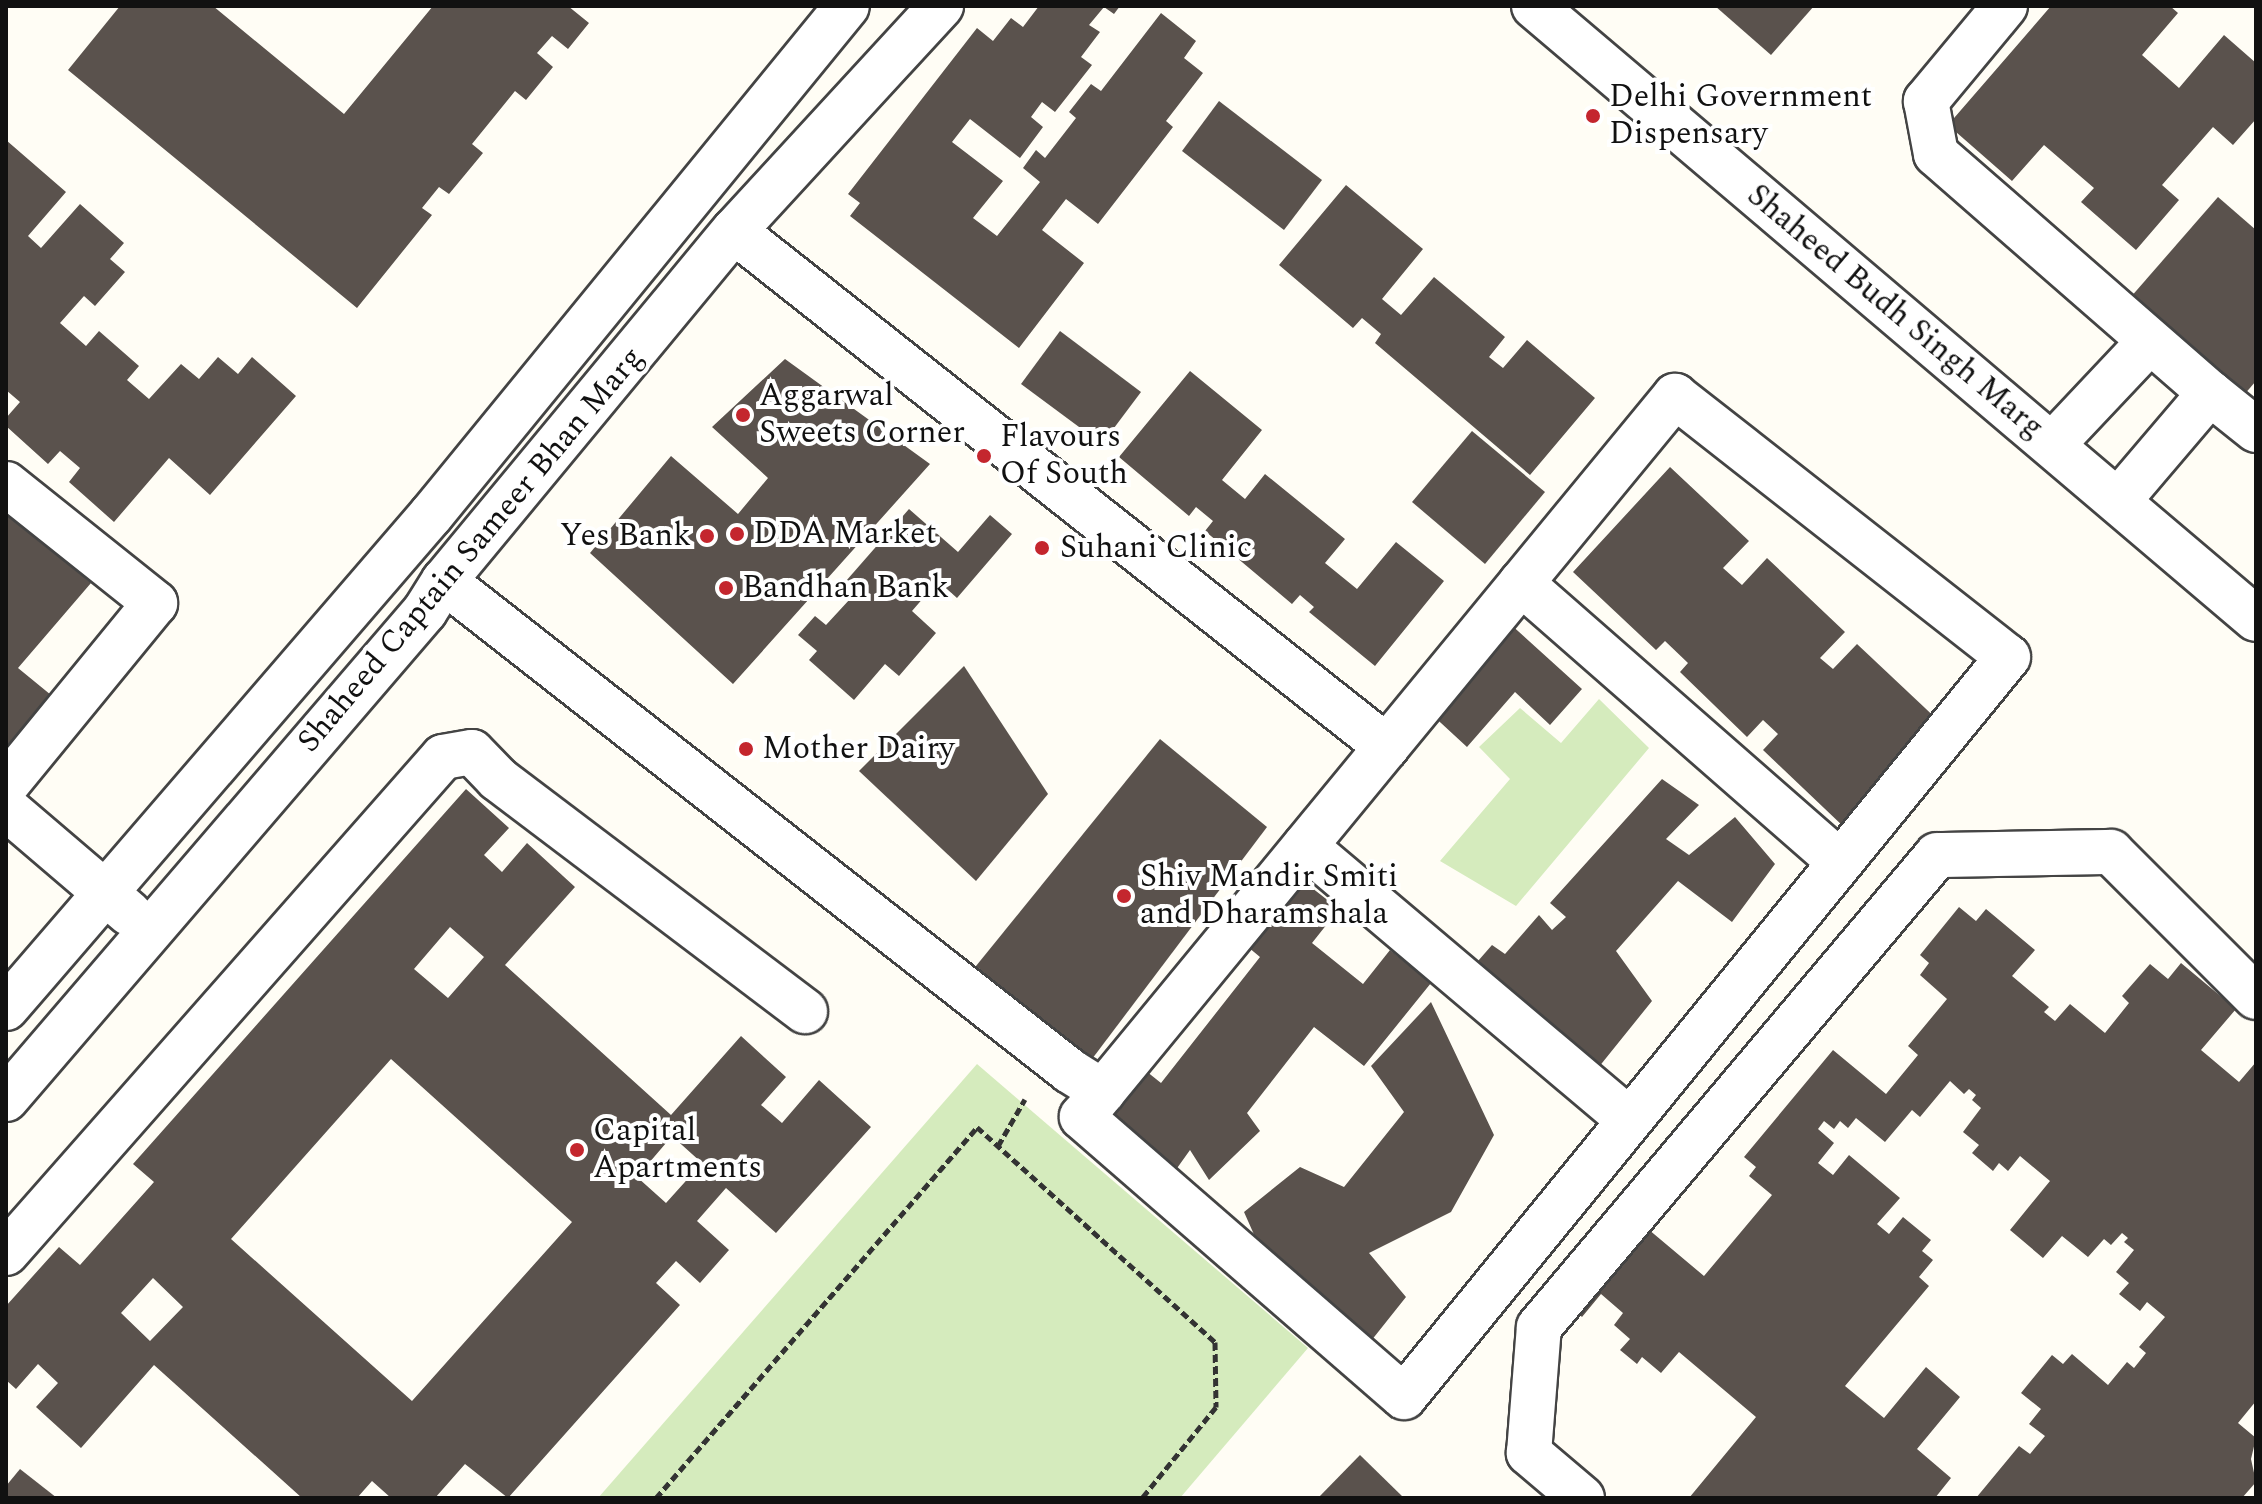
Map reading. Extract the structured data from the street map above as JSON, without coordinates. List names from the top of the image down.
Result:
{
  "streets": {
    "street": ["Shaheed Budh Singh Marg", "Shaheed Captain Sameer Bhan Marg"]
  },
  "places": [
    "Delhi Government Dispensary",
    "Aggarwal Sweets Corner",
    "Flavours Of South",
    "DDA Market",
    "Yes Bank",
    "Suhani Clinic",
    "Bandhan Bank",
    "Mother Dairy",
    "Shiv Mandir Smiti and Dharamshala",
    "Capital Apartments"
  ]
}
